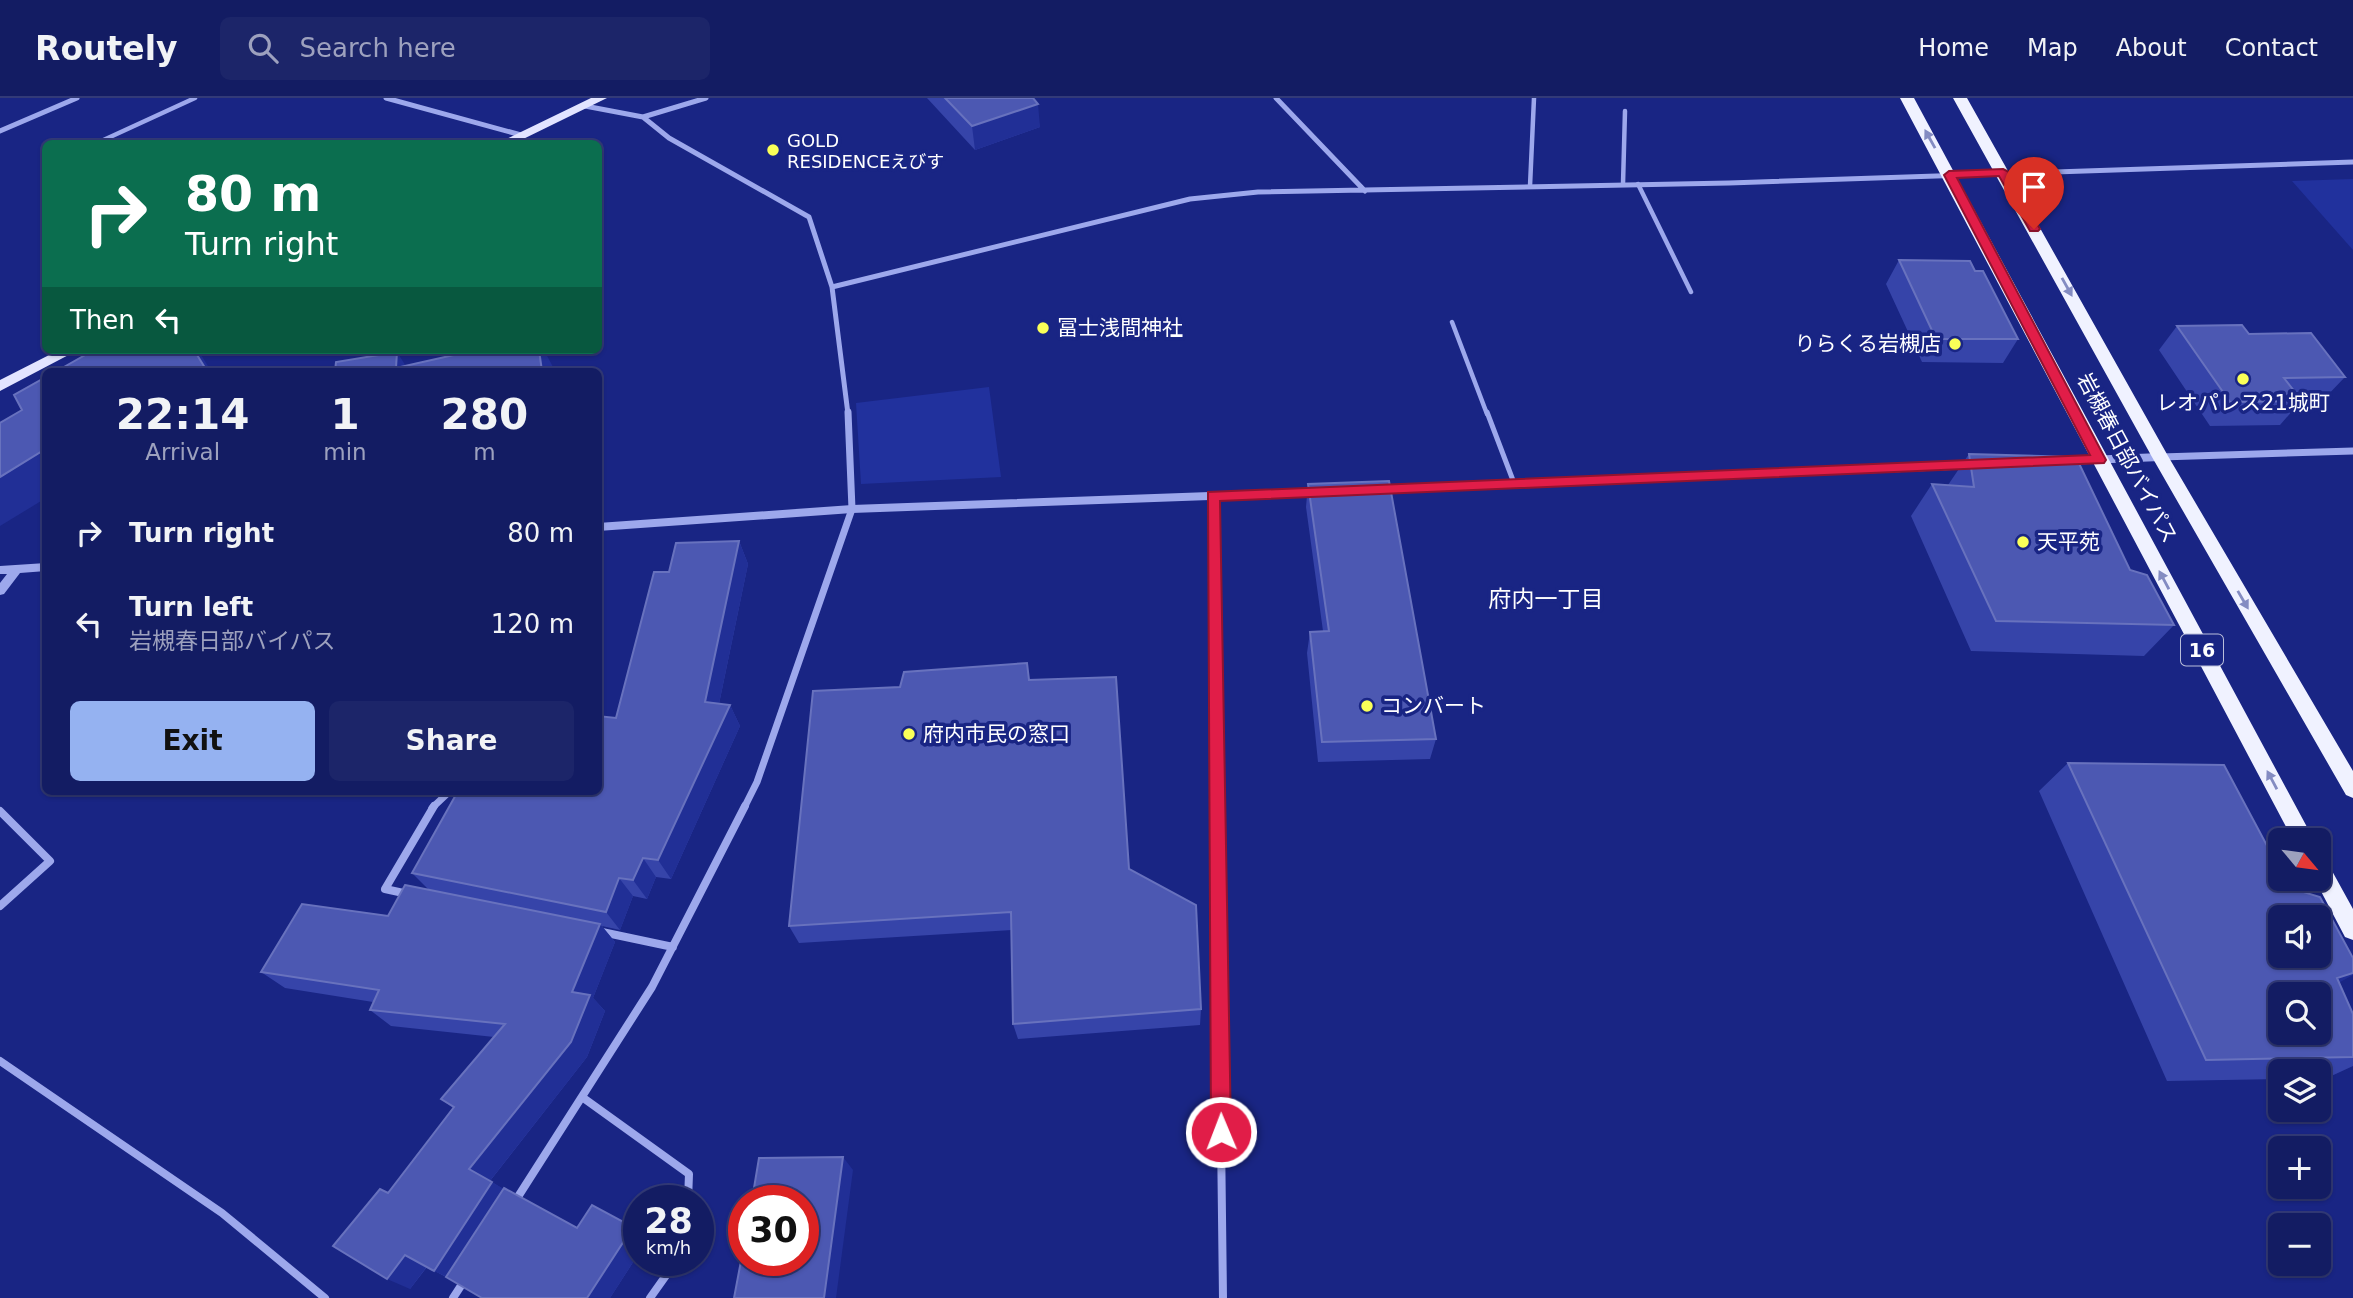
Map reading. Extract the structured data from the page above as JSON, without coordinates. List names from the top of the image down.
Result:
{
  "streets": {
    "highway": ["岩槻春日部バイパス", "16"]
  },
  "districts": ["府内一丁目"],
  "places": [
    "GOLD RESIDENCEえびす",
    "冨士浅間神社",
    "りらくる岩槻店",
    "レオパレス21城町",
    "天平苑",
    "コンバート",
    "府内市民の窓口"
  ],
  "north": "bottom right",
  "page": {
    "header": "Routely",
    "search": "Search here",
    "nav": [
      "Home",
      "Map",
      "About",
      "Contact"
    ],
    "turn": ["80 m", "Turn right"],
    "then": "Then",
    "eta": [
      "22:14",
      "Arrival",
      "1",
      "min",
      "280",
      "m"
    ],
    "list": [
      {
        "name": "Turn right",
        "value": "80 m"
      },
      {
        "name": "Turn left",
        "note": "岩槻春日部バイパス",
        "value": "120 m"
      }
    ],
    "buttons": ["Exit", "Share"],
    "map_buttons": ["+", "−"],
    "speed": "28 km/h",
    "limit": "30"
  }
}
